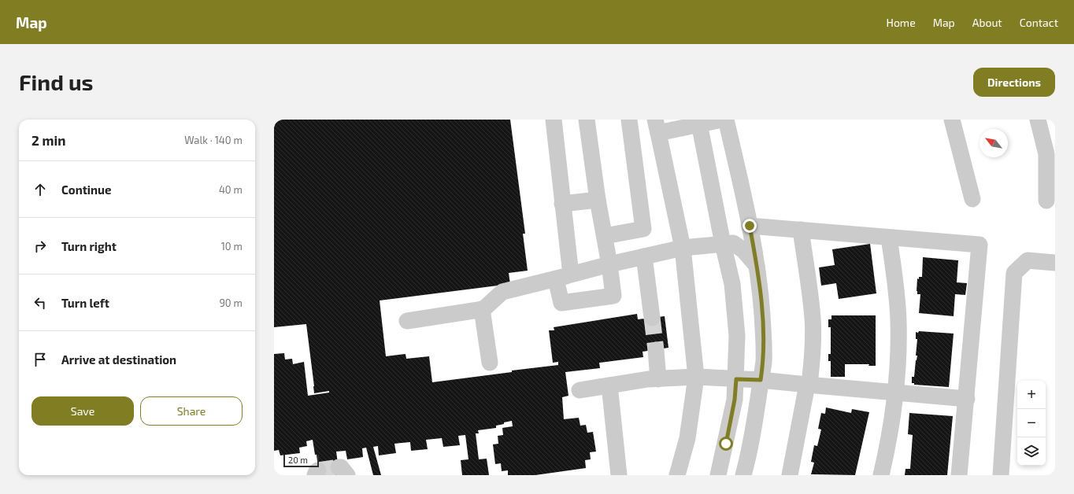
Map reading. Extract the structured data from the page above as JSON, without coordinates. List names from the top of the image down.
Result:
{
  "scale_bar": "20 m",
  "north": "top left",
  "page": {
    "header": "Map",
    "nav": [
      "Home",
      "Map",
      "About",
      "Contact"
    ],
    "buttons": [
      "Directions",
      ["Save", "Share"]
    ],
    "title": "Find us",
    "heading": ["2 min", "Walk · 140 m"],
    "list": [
      ["Continue", "40 m"],
      ["Turn right", "10 m"],
      ["Turn left", "90 m"],
      "Arrive at destination"
    ],
    "map_buttons": ["+", "−"],
    "scale": "20 m"
  }
}
